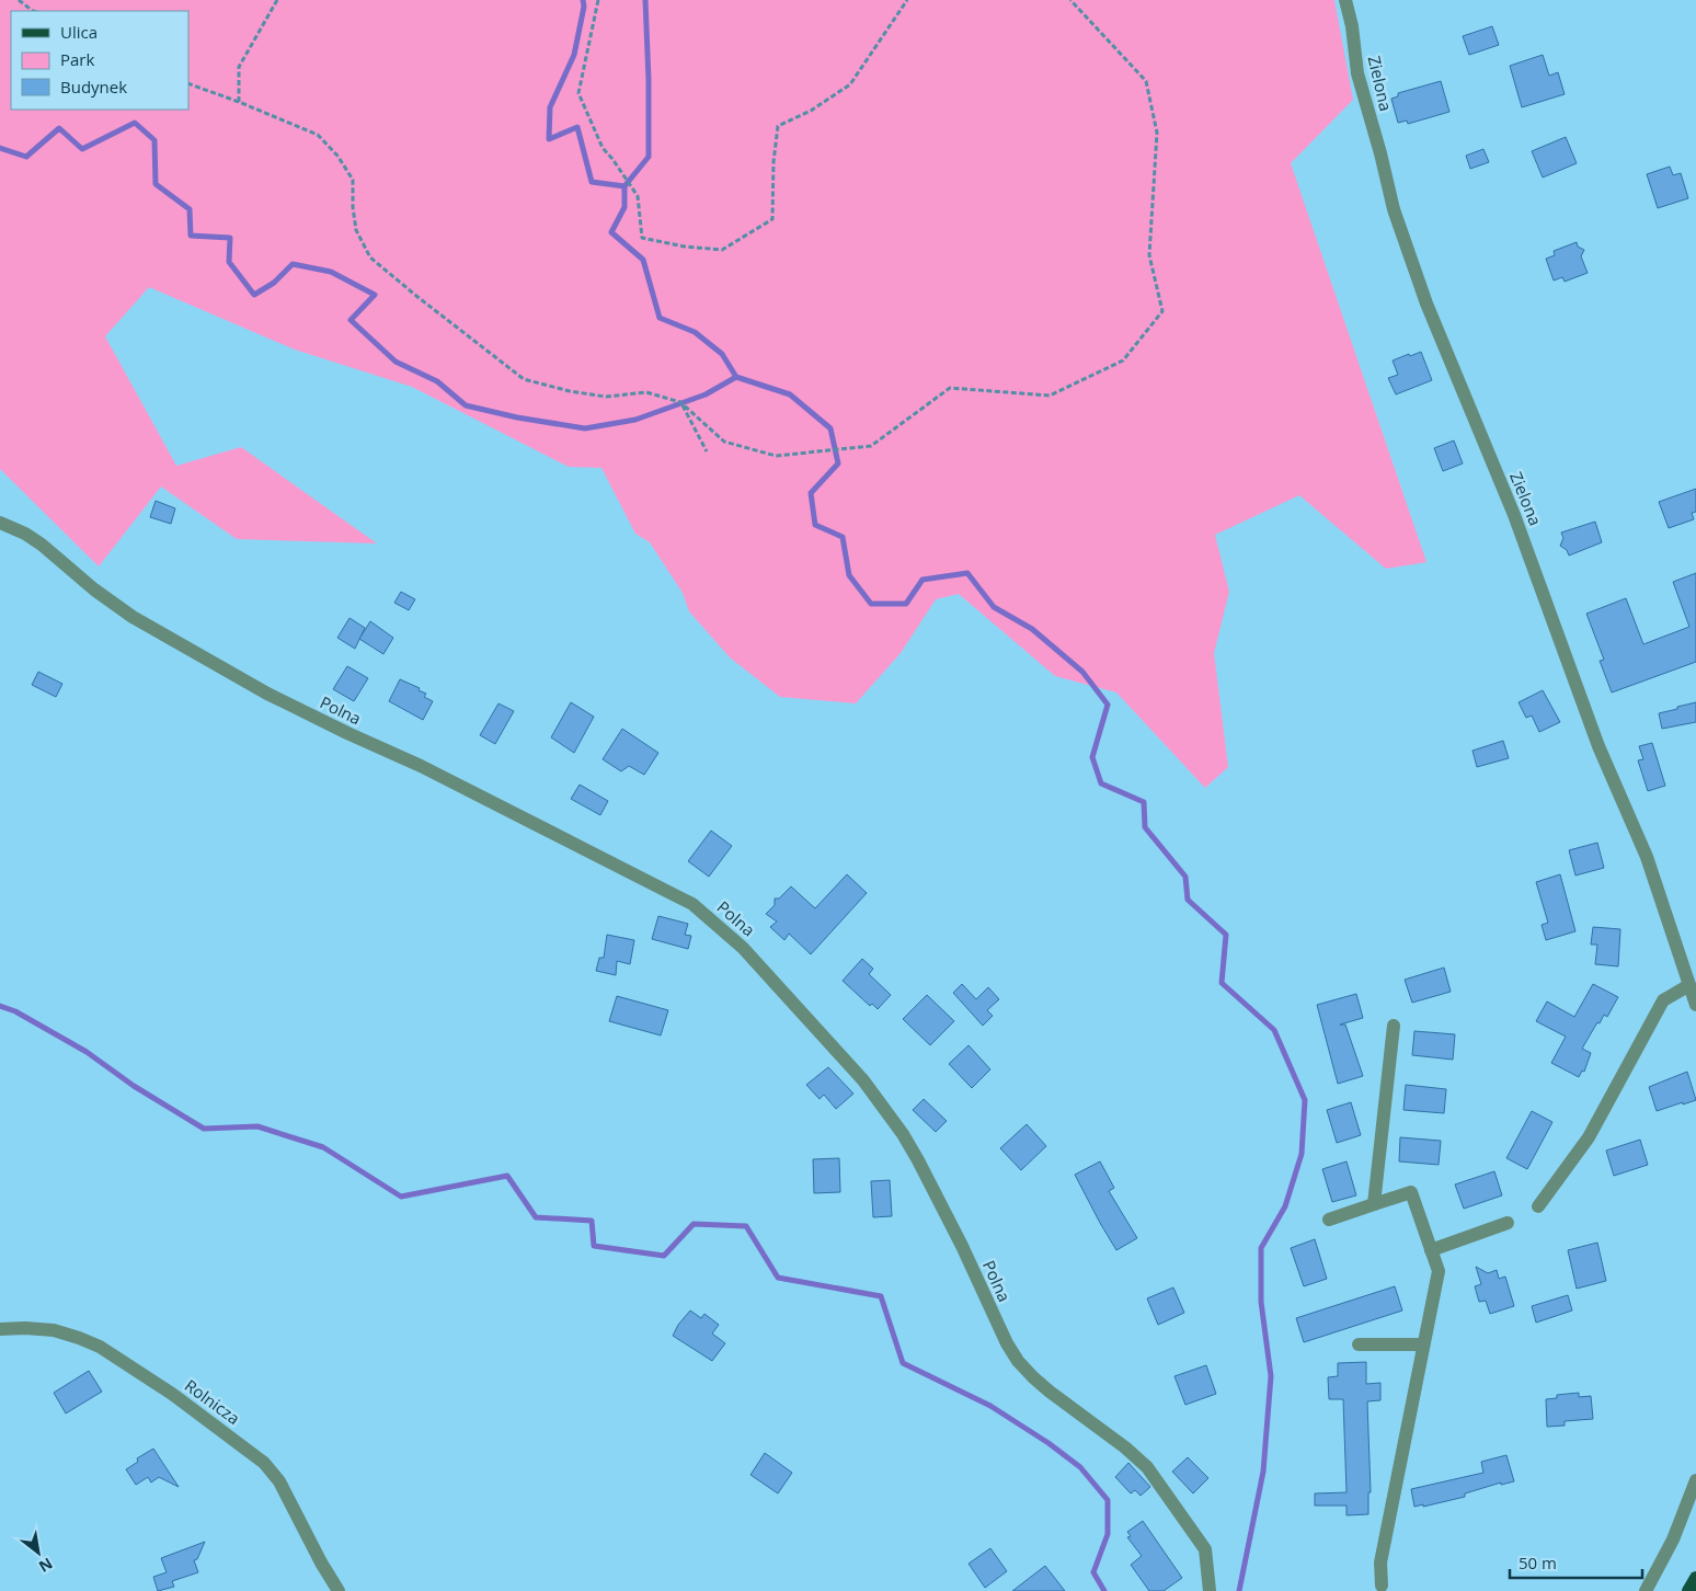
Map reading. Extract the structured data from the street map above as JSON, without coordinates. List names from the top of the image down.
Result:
{
  "streets": {
    "street": ["Zielona", "Polna", "Rolnicza"]
  },
  "legend": ["Ulica", "Park", "Budynek"],
  "scale_bar": "50 m",
  "north": "bottom right"
}
